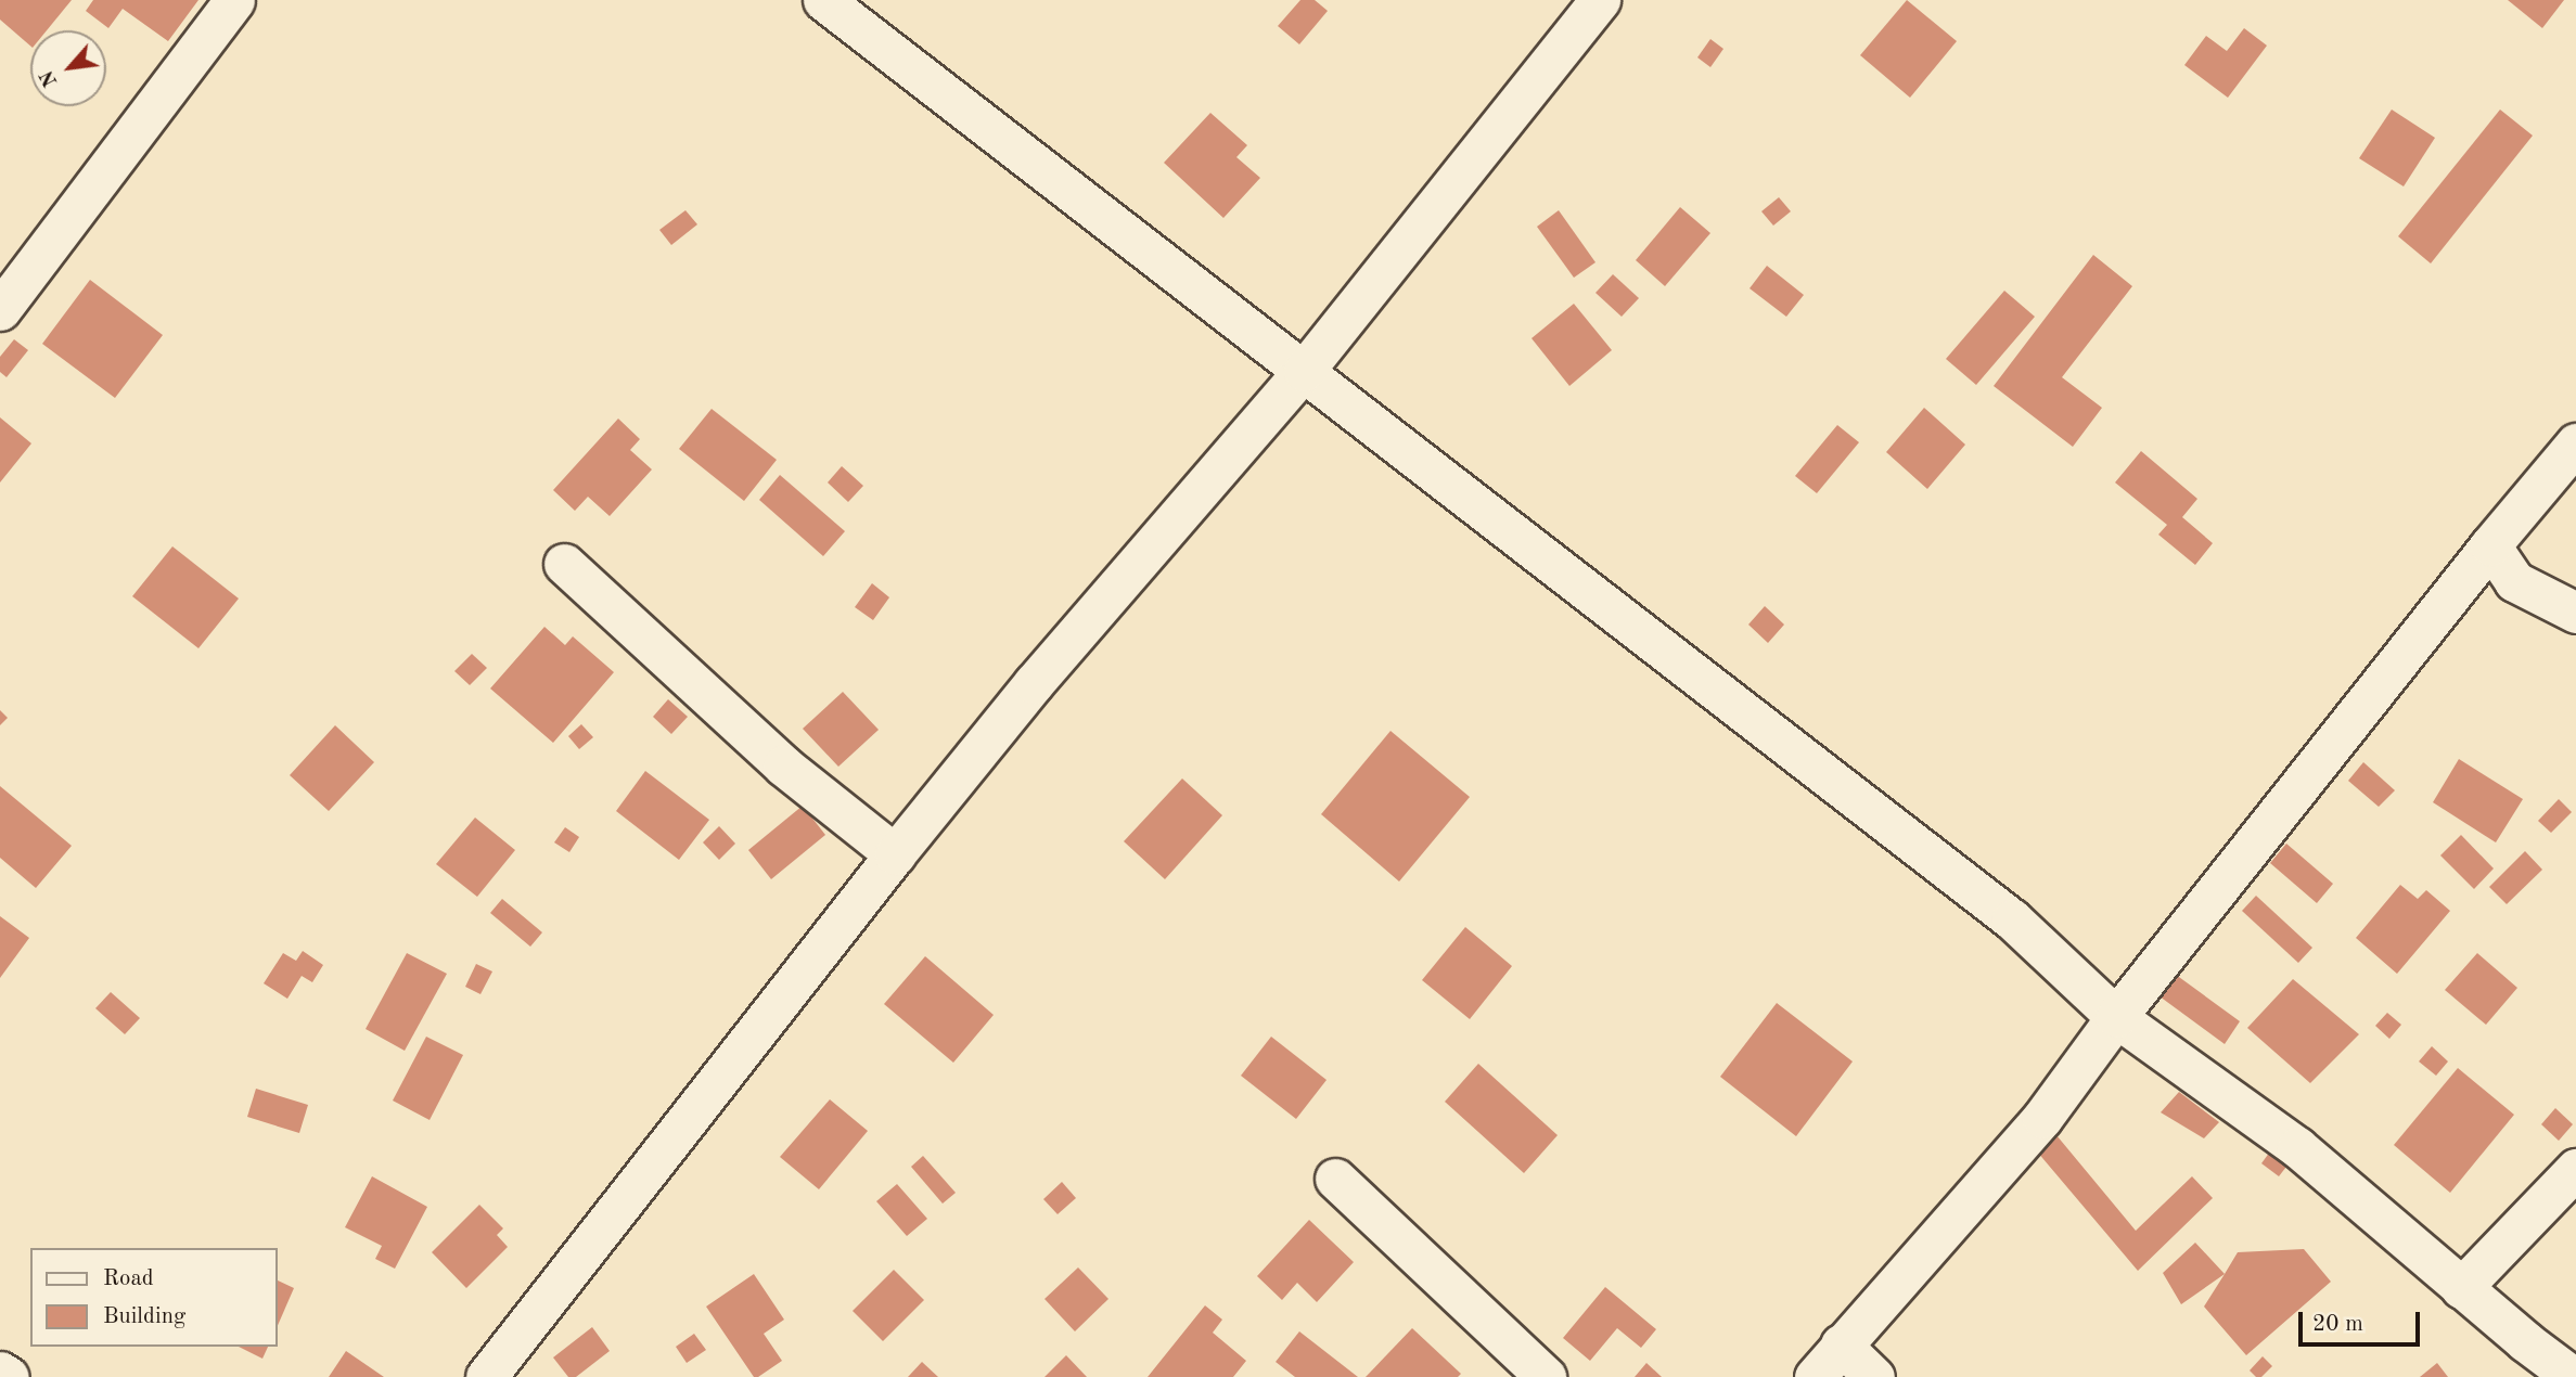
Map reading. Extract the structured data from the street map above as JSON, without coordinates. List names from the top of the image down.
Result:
{
  "legend": ["Road", "Building"],
  "scale_bar": "20 m",
  "north": "bottom left"
}
